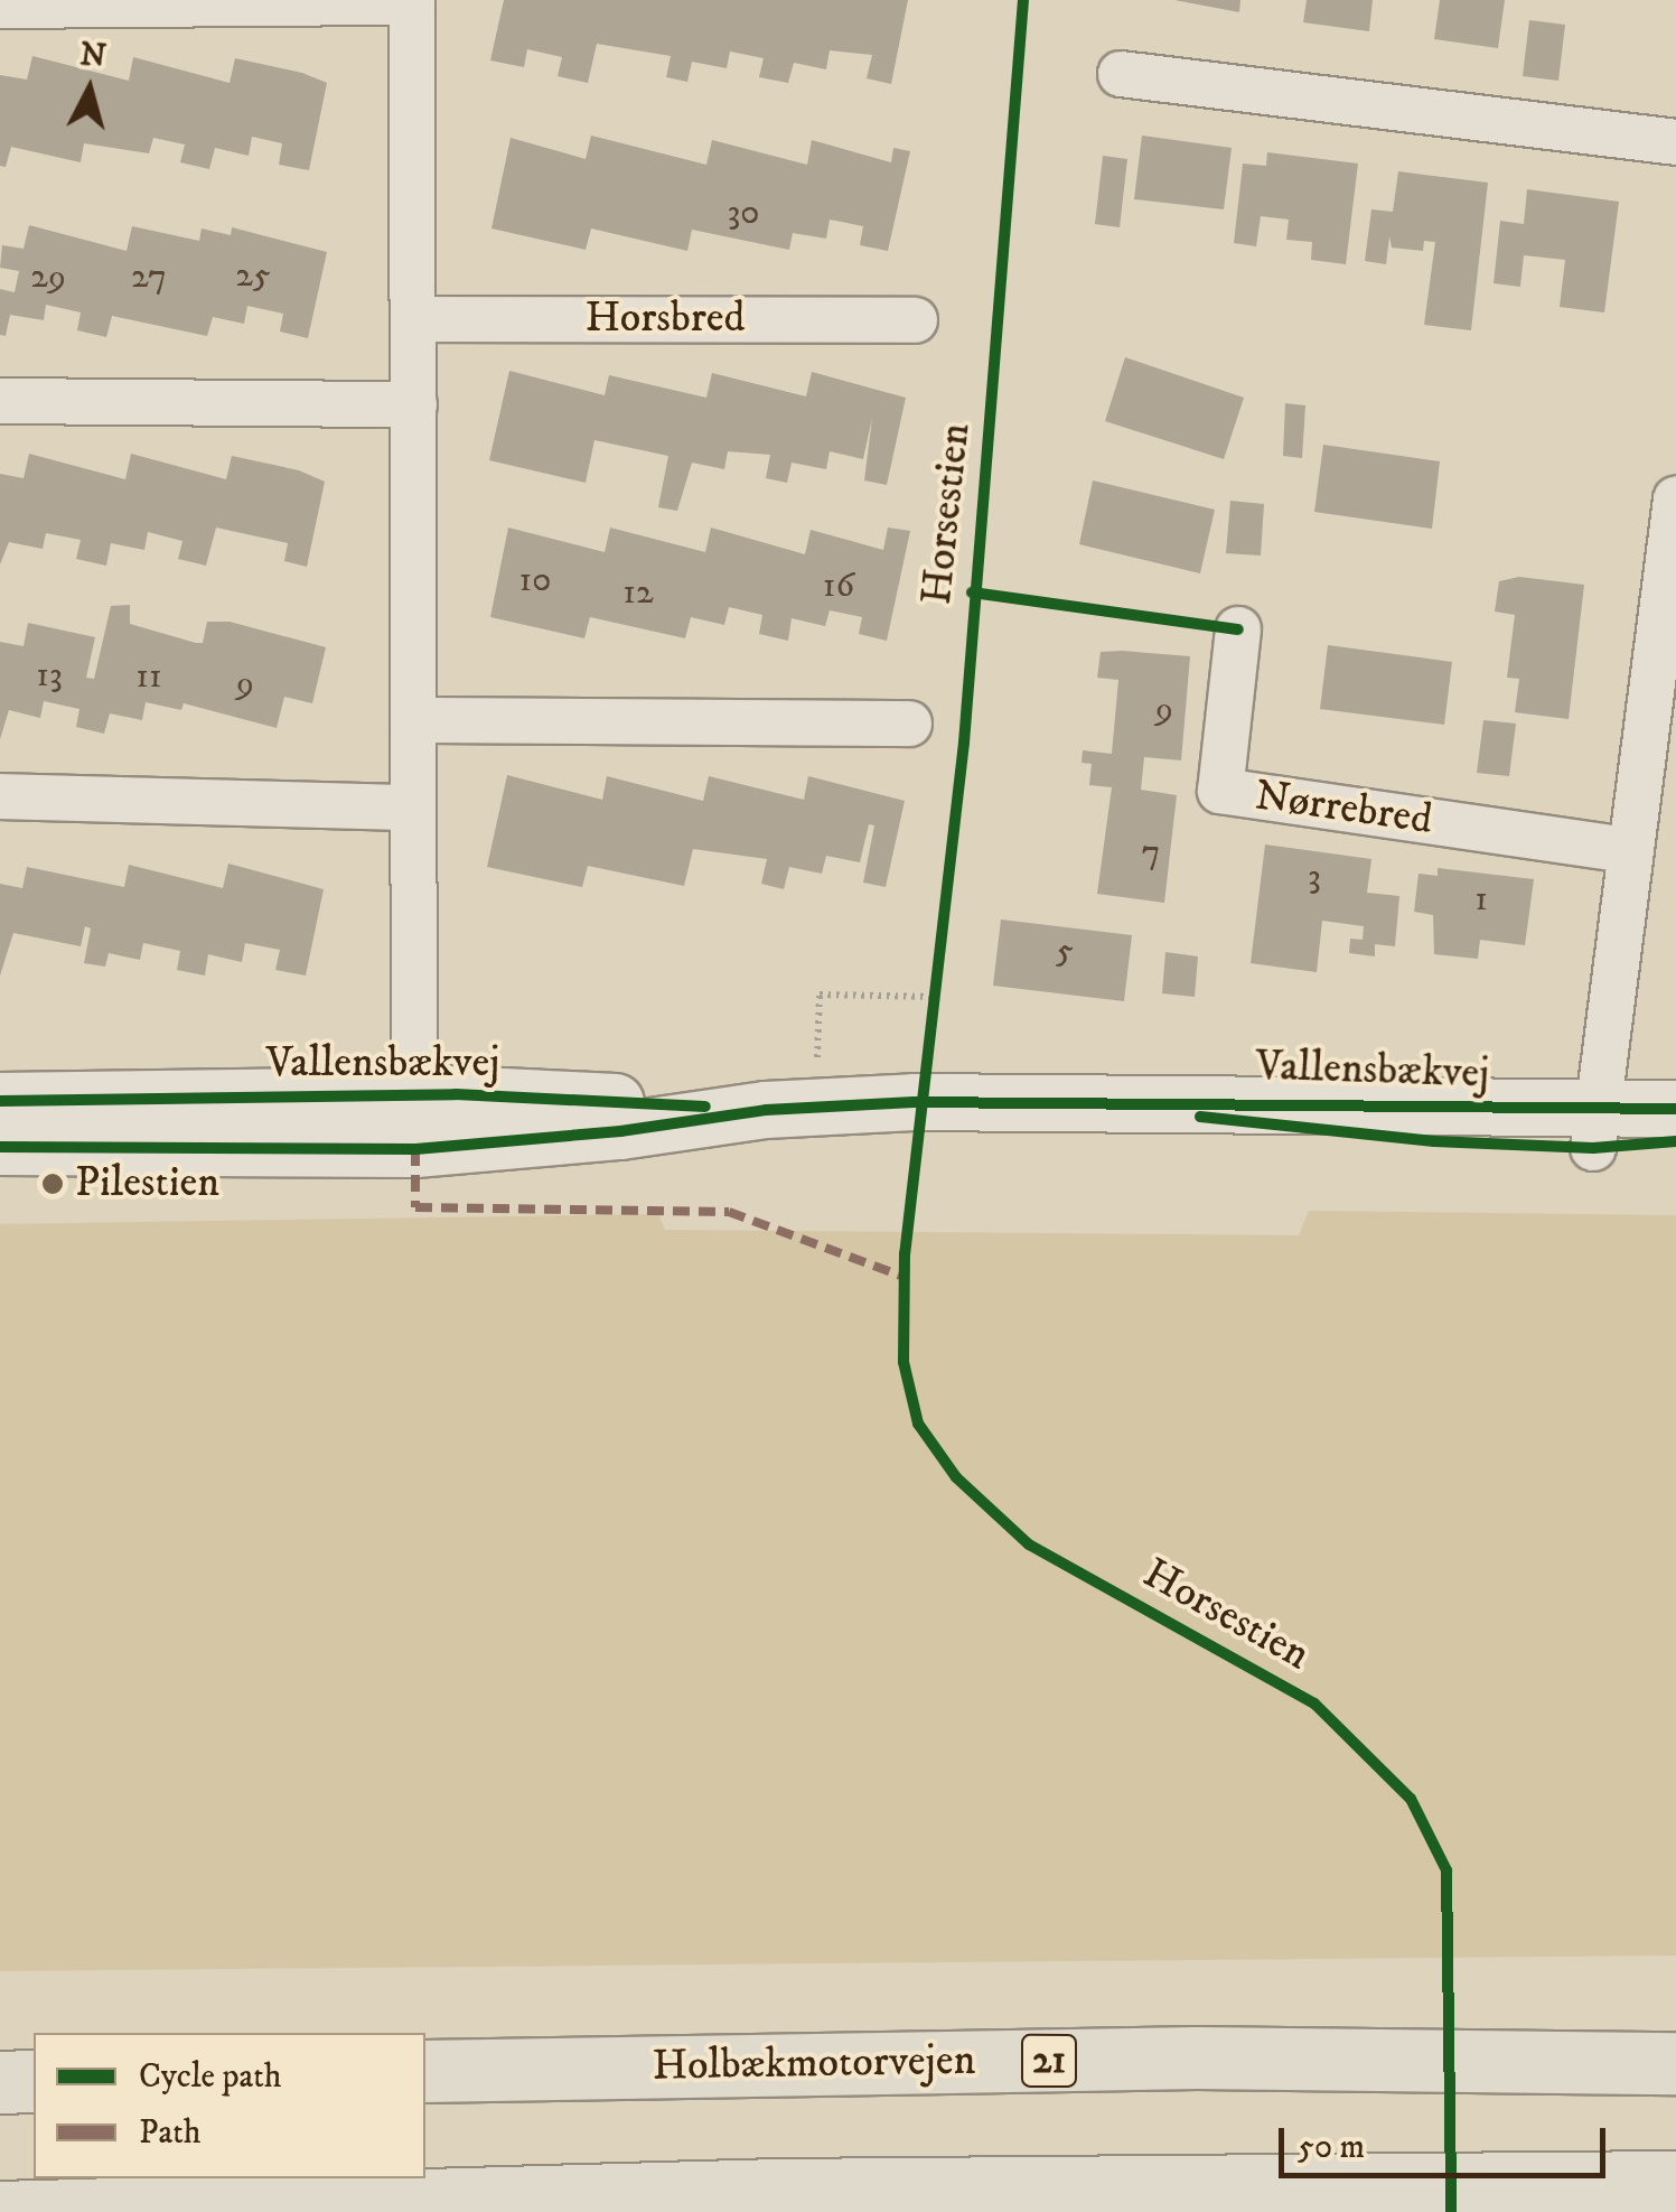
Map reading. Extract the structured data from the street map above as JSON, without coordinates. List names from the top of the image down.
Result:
{
  "streets": {
    "highway": ["21", "Holbækmotorvejen"],
    "street": ["Horsbred", "Nørrebred", "Vallensbækvej"],
    "cycle path": ["Horsestien"]
  },
  "places": ["Pilestien"],
  "house_numbers": [
    "30",
    "25",
    "29",
    "27",
    "10",
    "16",
    "12",
    "13",
    "11",
    "9",
    "9",
    "7",
    "3",
    "1",
    "5"
  ],
  "legend": ["Cycle path", "Path"],
  "scale_bar": "50 m",
  "north": "top"
}
